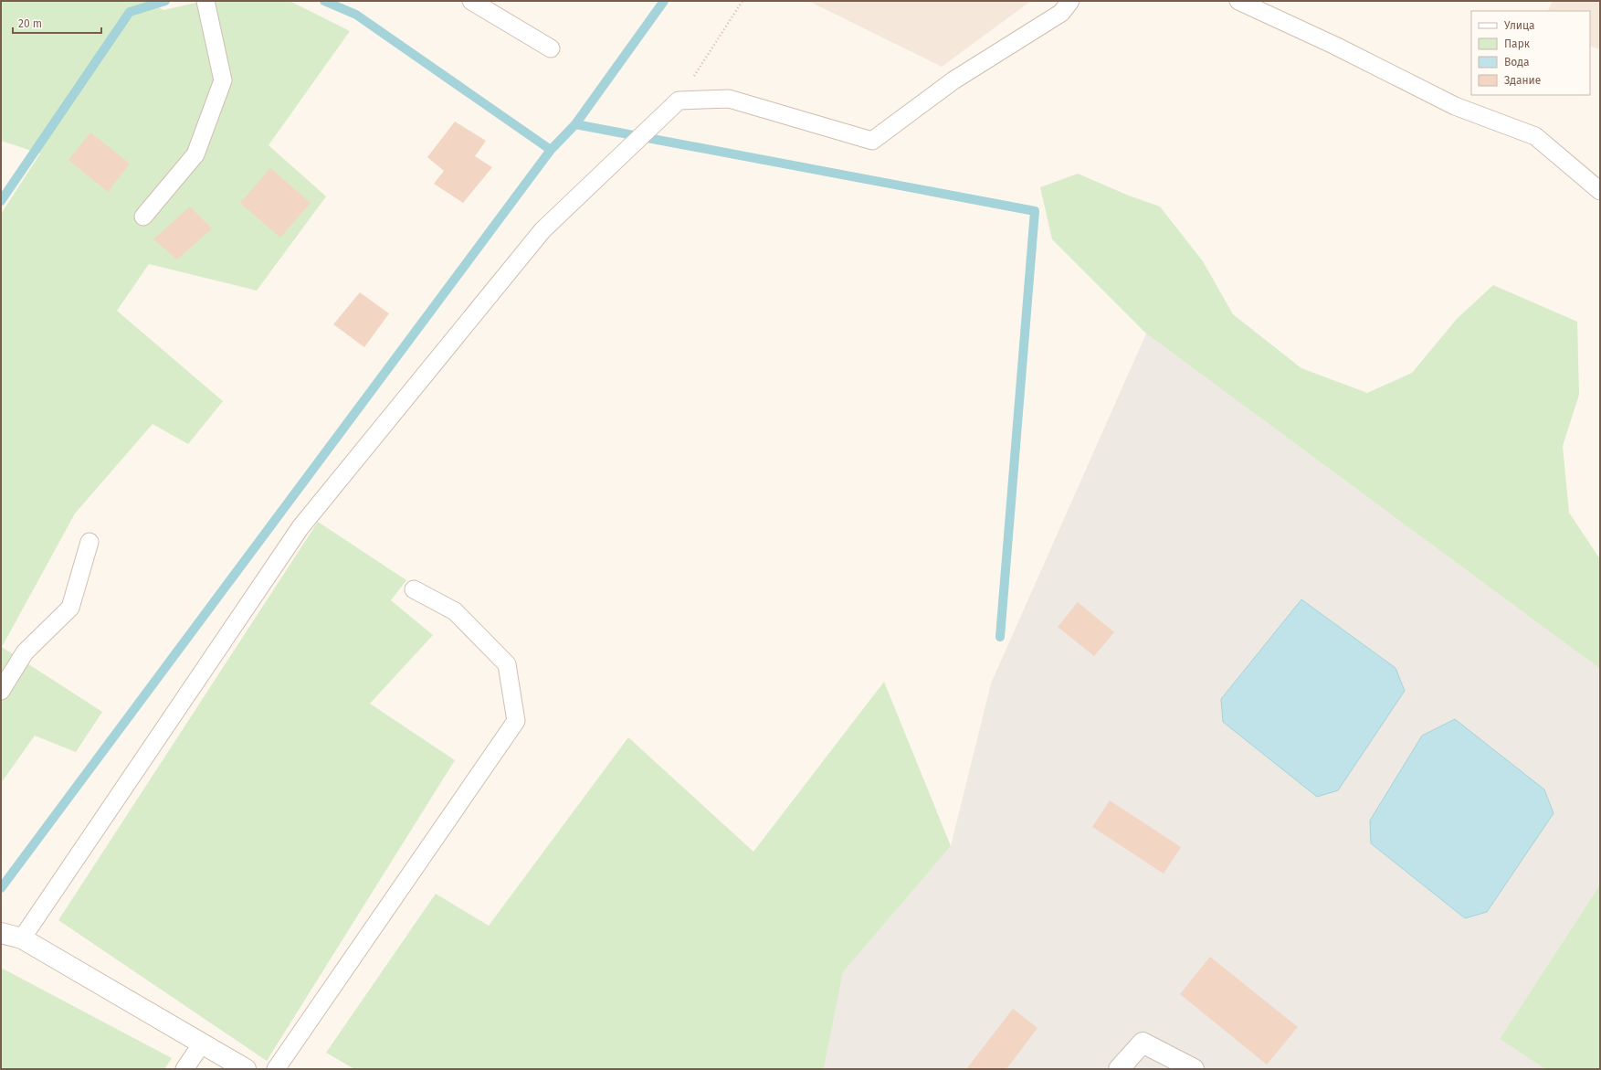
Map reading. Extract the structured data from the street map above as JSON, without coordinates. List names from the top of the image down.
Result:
{
  "legend": [
    "Улица",
    "Парк",
    "Вода",
    "Здание"
  ],
  "scale_bar": "20 m"
}
